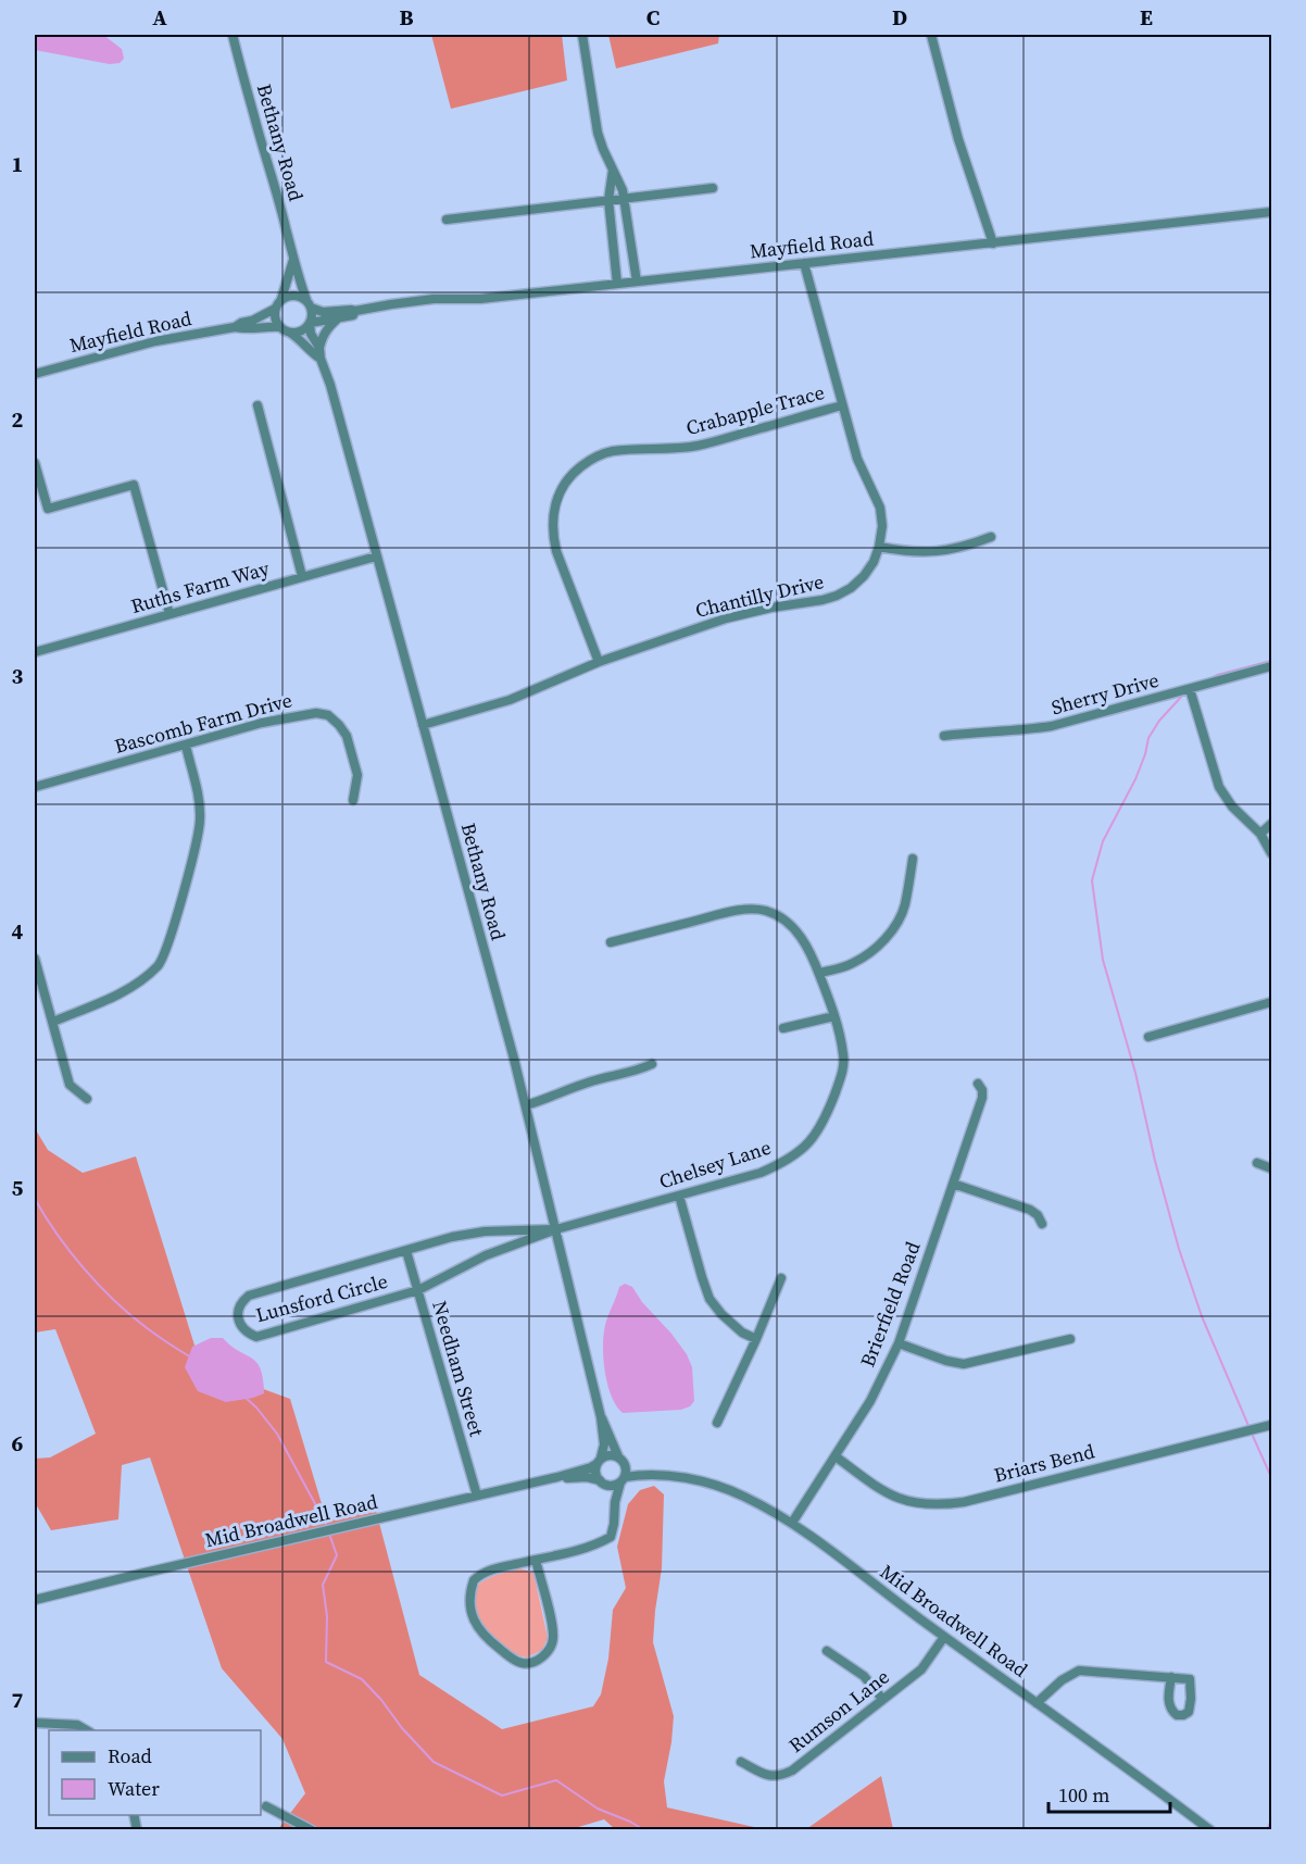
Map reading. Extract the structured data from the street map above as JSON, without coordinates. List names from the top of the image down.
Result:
{
  "streets": {
    "street": [
      "Bethany Road",
      "Mayfield Road",
      "Crabapple Trace",
      "Ruths Farm Way",
      "Chantilly Drive",
      "Sherry Drive",
      "Bascomb Farm Drive",
      "Chelsey Lane",
      "Lunsford Circle",
      "Brierfield Road",
      "Needham Street",
      "Briars Bend",
      "Mid Broadwell Road",
      "Rumson Lane"
    ]
  },
  "crossings": [
    ["Bethany Road", "Mayfield Road"],
    ["Bethany Road", "Ruths Farm Way"],
    ["Bethany Road", "Chantilly Drive"],
    ["Bethany Road", "Chelsey Lane"],
    ["Bethany Road", "Lunsford Circle"],
    ["Bethany Road", "Mid Broadwell Road"],
    ["Mayfield Road", "Chantilly Drive"],
    ["Crabapple Trace", "Chantilly Drive"],
    ["Chelsey Lane", "Lunsford Circle"],
    ["Lunsford Circle", "Needham Street"],
    ["Brierfield Road", "Briars Bend"],
    ["Brierfield Road", "Mid Broadwell Road"],
    ["Needham Street", "Mid Broadwell Road"],
    ["Mid Broadwell Road", "Rumson Lane"]
  ],
  "legend": ["Road", "Water"],
  "scale_bar": "100 m",
  "grid": {
    "columns": [
      "A",
      "B",
      "C",
      "D",
      "E"
    ],
    "rows": [
      "1",
      "2",
      "3",
      "4",
      "5",
      "6",
      "7"
    ]
  }
}
